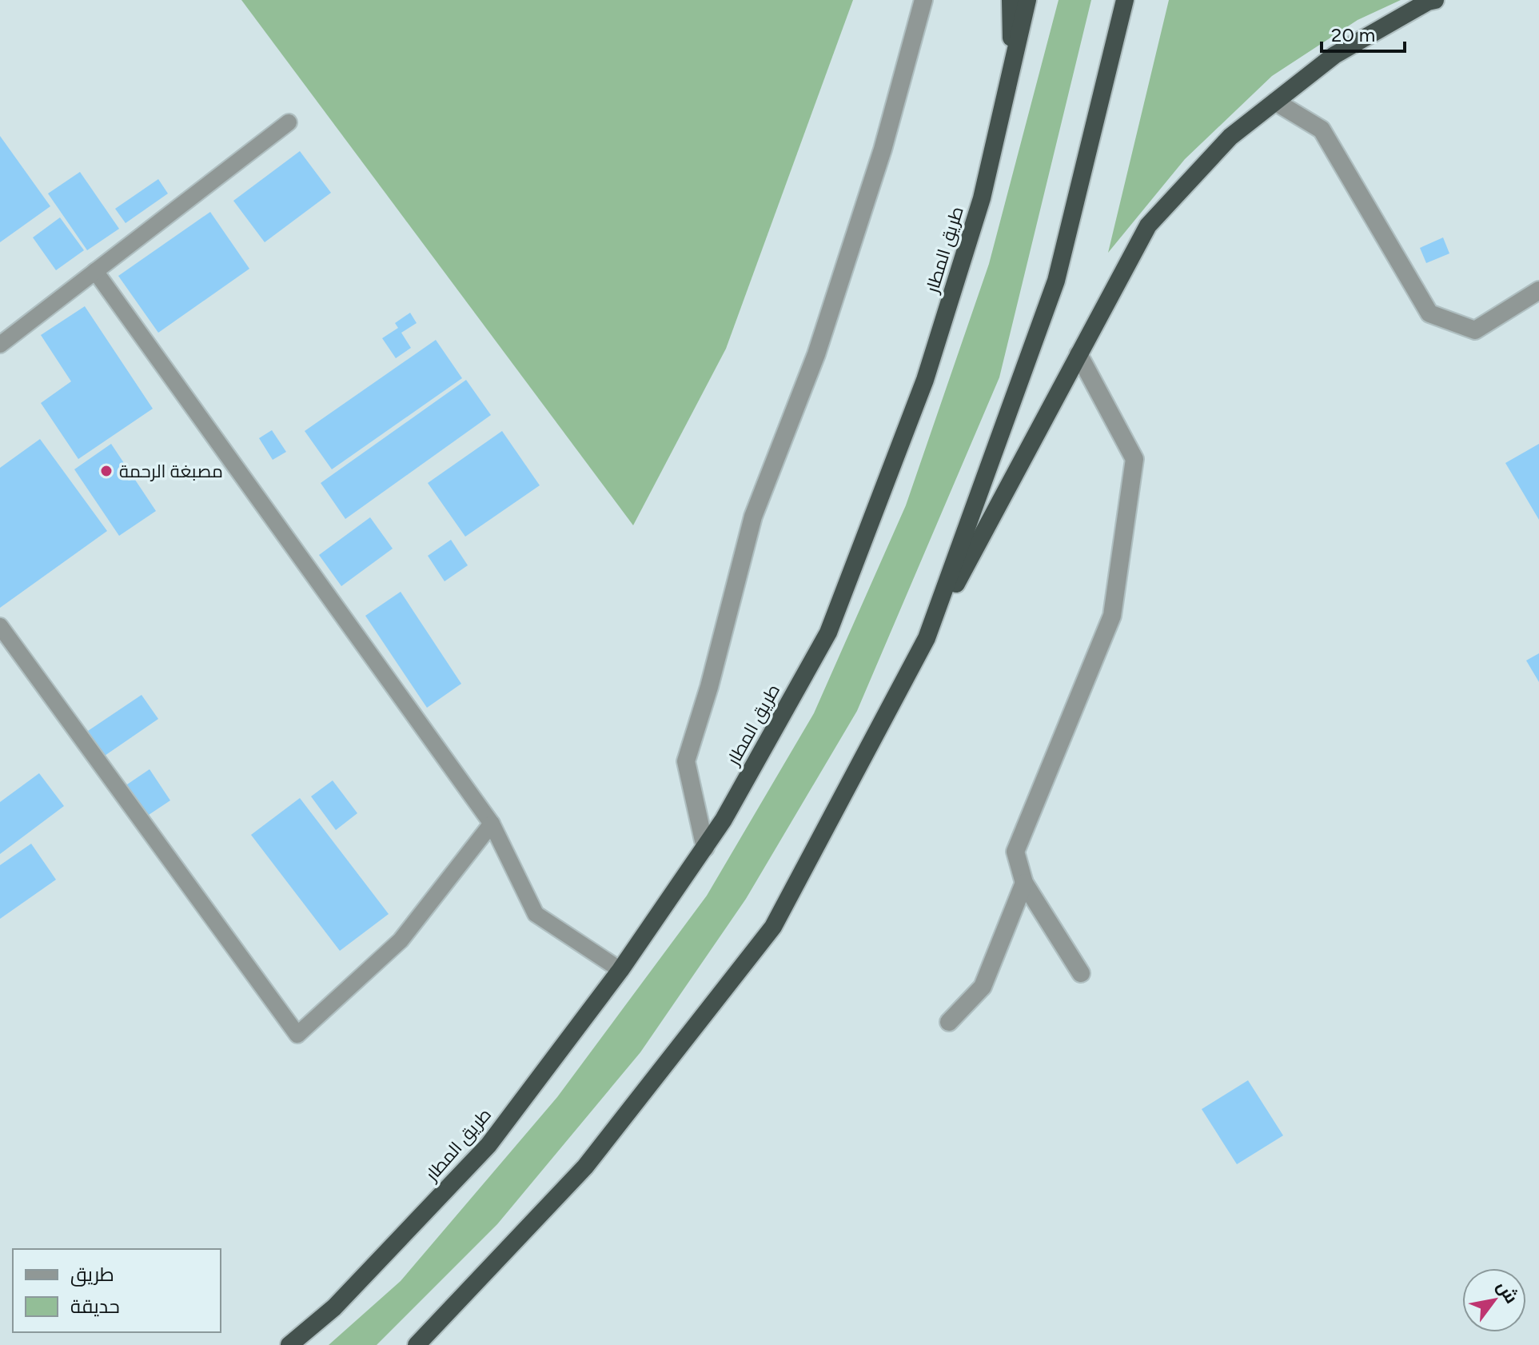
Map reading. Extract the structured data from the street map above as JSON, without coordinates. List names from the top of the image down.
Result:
{
  "streets": {
    "highway": ["طريق المطار"]
  },
  "places": ["مصبغة الرحمة"],
  "legend": ["طريق", "حديقة"],
  "scale_bar": "20 m",
  "north": "top right"
}
